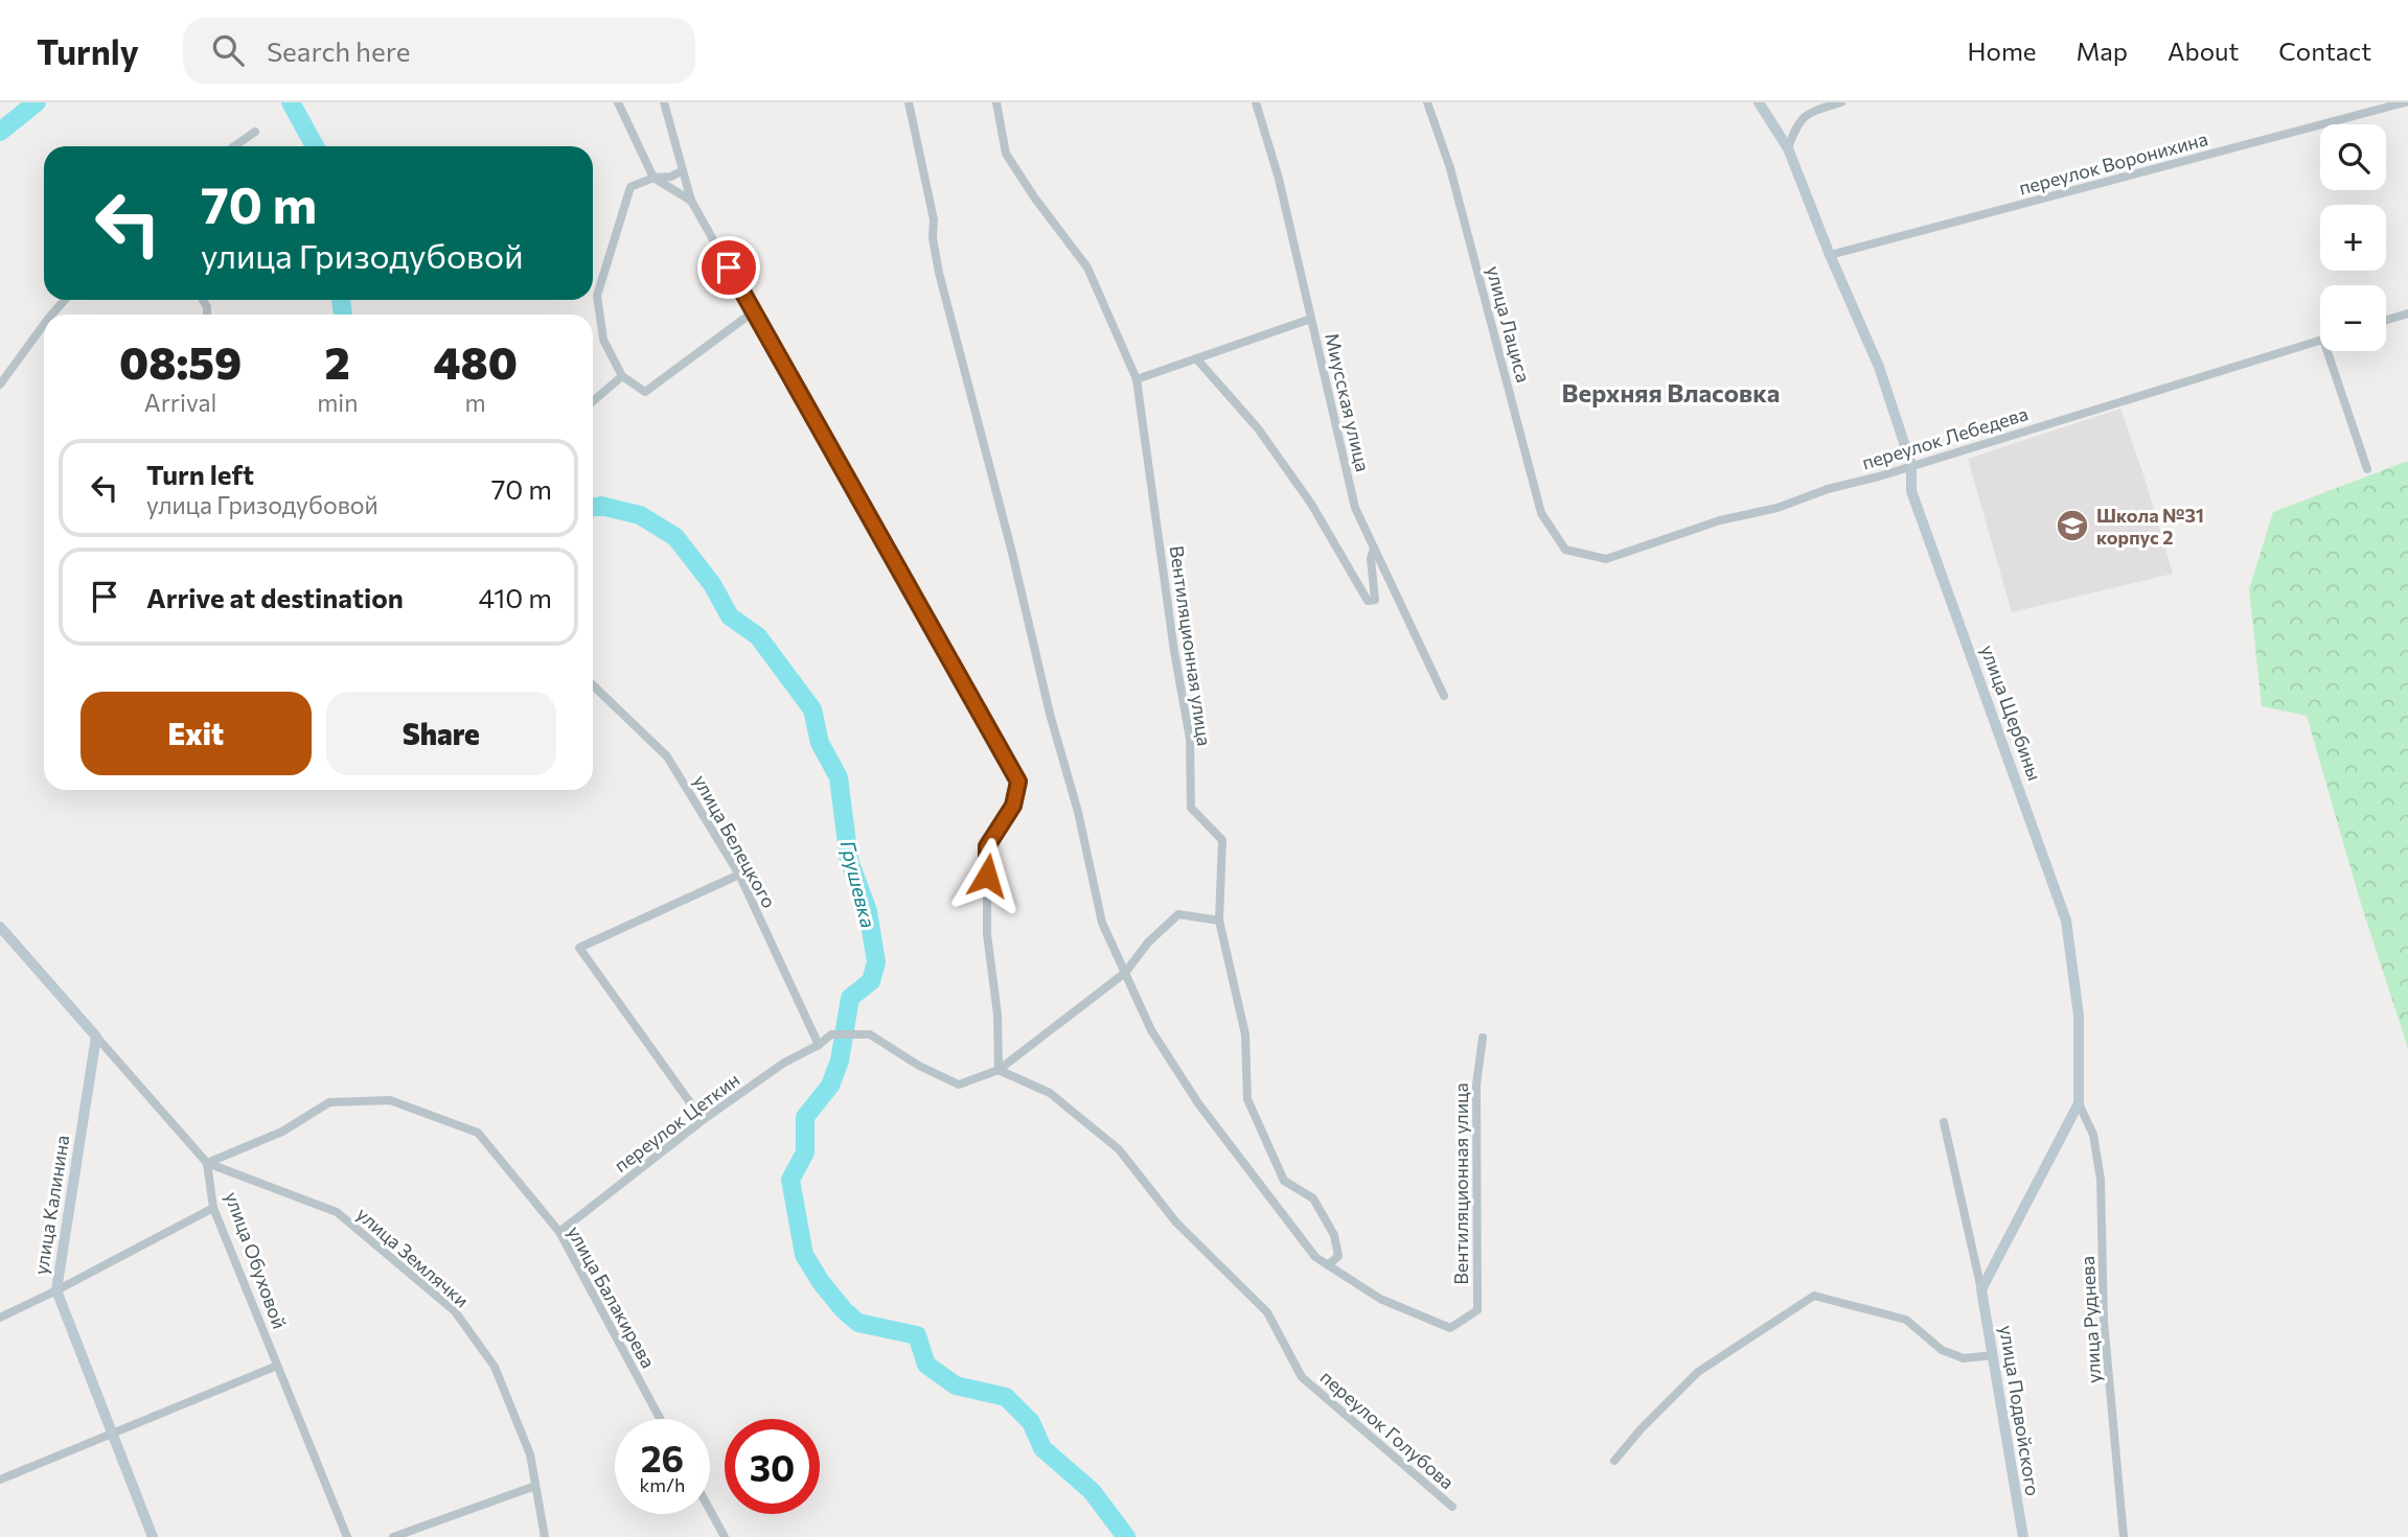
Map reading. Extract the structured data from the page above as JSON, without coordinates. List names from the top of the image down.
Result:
{
  "streets": {
    "street": [
      "переулок Воронихина",
      "улица Лациса",
      "Миусская улица",
      "переулок Лебедева",
      "Вентиляционная улица",
      "улица Щербины",
      "улица Белецкого",
      "переулок Цеткин",
      "улица Калинина",
      "улица Землячки",
      "улица Обуховой",
      "улица Балакирева",
      "улица Руднева",
      "улица Подвойского",
      "переулок Голубова"
    ]
  },
  "crossings": [
    ["переулок Воронихина", "улица Щербины"],
    ["улица Лациса", "переулок Лебедева"],
    ["переулок Лебедева", "улица Щербины"],
    ["улица Щербины", "улица Руднева"],
    ["улица Щербины", "улица Подвойского"],
    ["улица Белецкого", "переулок Цеткин"],
    ["переулок Цеткин", "улица Балакирева"],
    ["переулок Цеткин", "переулок Голубова"],
    ["улица Землячки", "улица Обуховой"],
    ["улица Землячки", "улица Балакирева"],
    ["улица Обуховой", "улица Балакирева"]
  ],
  "districts": ["Верхняя Власовка"],
  "water": ["Грушевка"],
  "places": {
    "school or university": ["Школа №31 корпус 2"]
  },
  "page": {
    "header": "Turnly",
    "search": "Search here",
    "nav": [
      "Home",
      "Map",
      "About",
      "Contact"
    ],
    "map_buttons": ["+", "−"],
    "turn": ["70 m", "улица Гризодубовой"],
    "eta": [
      "08:59",
      "Arrival",
      "2",
      "min",
      "480",
      "m"
    ],
    "list": [
      {
        "name": "Turn left",
        "note": "улица Гризодубовой",
        "value": "70 m"
      },
      {
        "name": "Arrive at destination",
        "value": "410 m"
      }
    ],
    "buttons": ["Exit", "Share"],
    "speed": "26 km/h",
    "limit": "30"
  }
}
